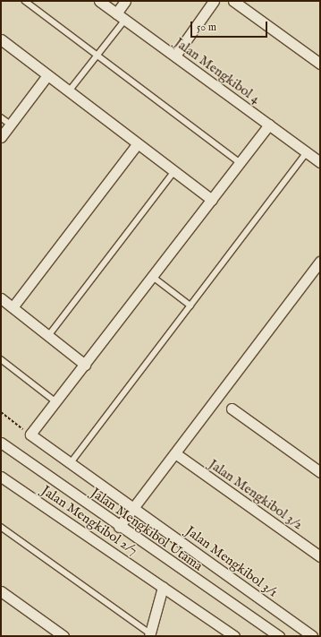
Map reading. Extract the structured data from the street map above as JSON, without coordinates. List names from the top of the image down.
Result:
{
  "streets": {
    "street": [
      "Jalan Mengkibol 4",
      "Jalan Mengkibol 3/2",
      "Jalan Mengkibol 2/7",
      "Jalan Mengkibol Utama",
      "Jalan Mengkibol 3/1"
    ]
  },
  "scale_bar": "50 m"
}
